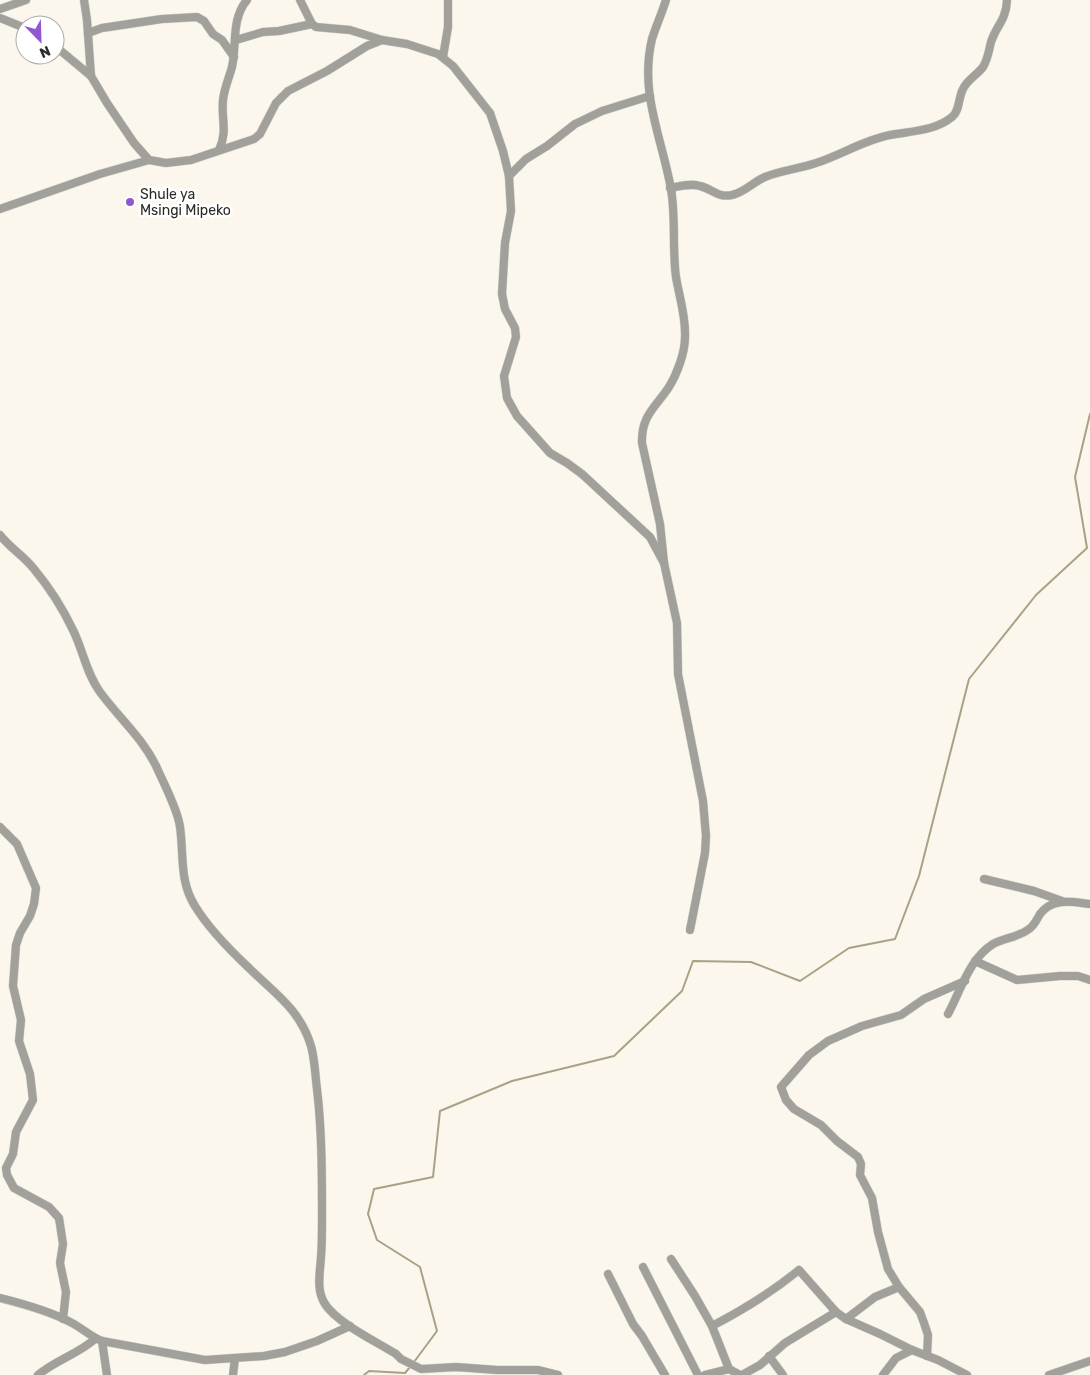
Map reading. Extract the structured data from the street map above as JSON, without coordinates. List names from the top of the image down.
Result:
{
  "places": ["Shule ya Msingi Mipeko"],
  "north": "bottom right"
}
